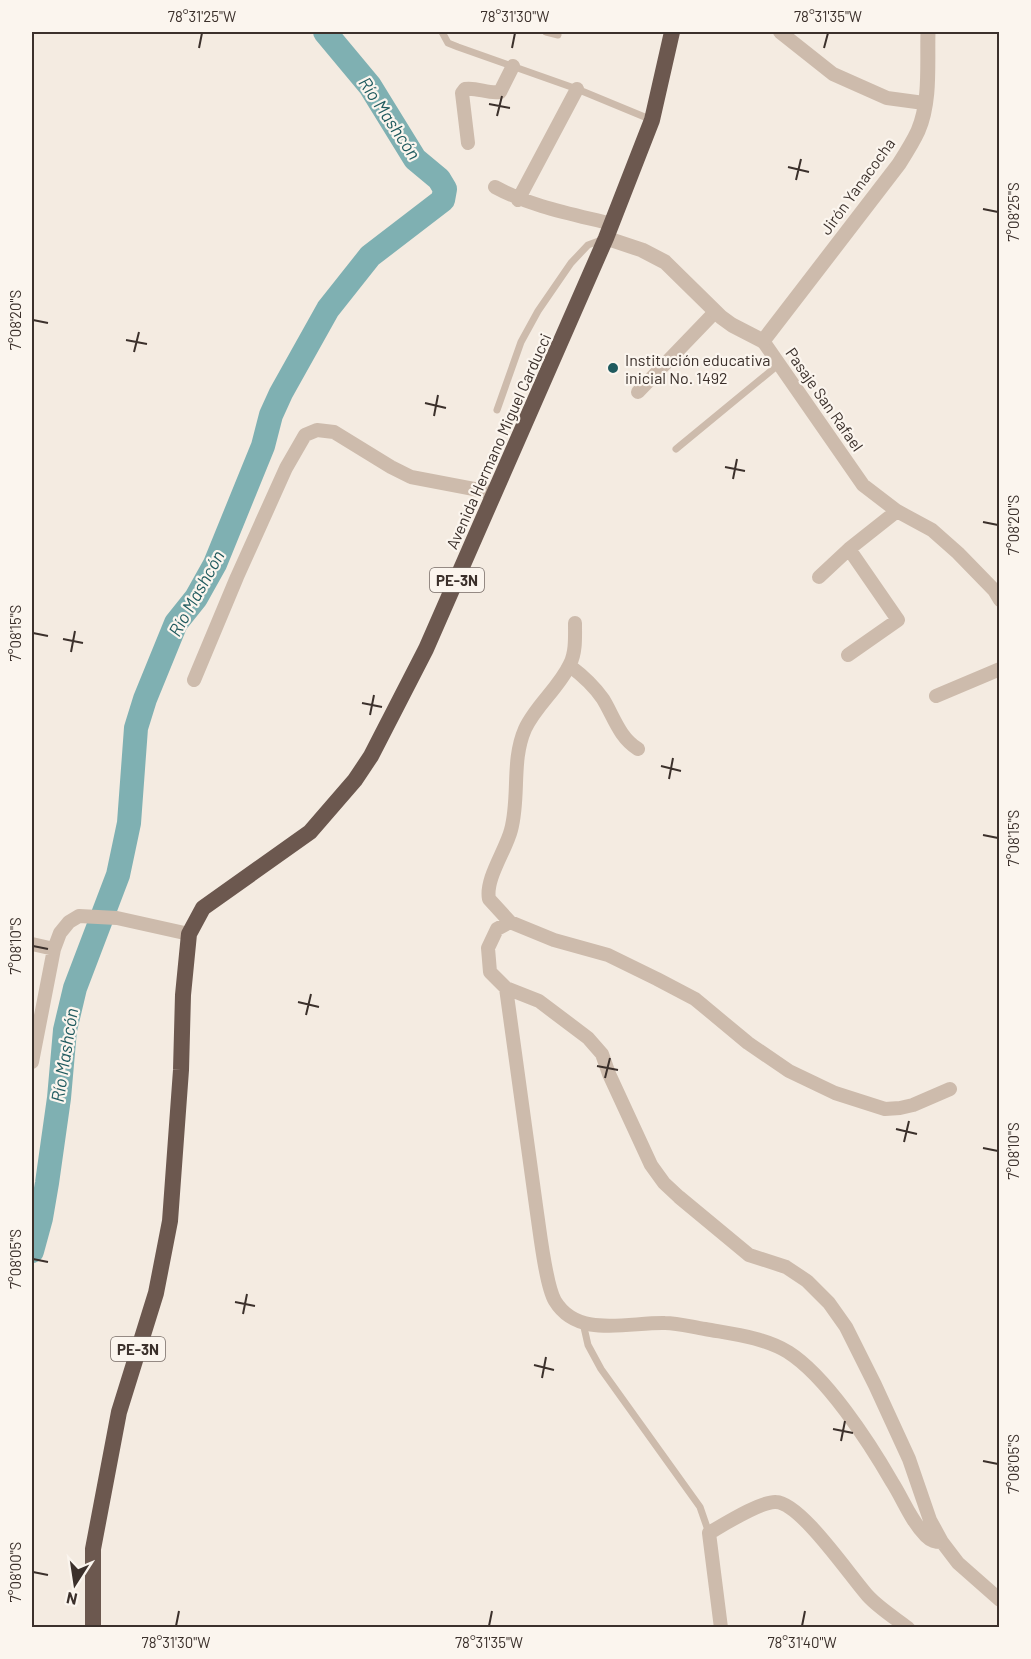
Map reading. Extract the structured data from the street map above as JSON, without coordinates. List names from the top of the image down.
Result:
{
  "streets": {
    "highway": ["Avenida Hermano Miguel Carducci", "PE-3N"],
    "street": ["Jirón Yanacocha", "Pasaje San Rafael"]
  },
  "crossings": [
    ["Jirón Yanacocha", "Pasaje San Rafael"],
    ["Pasaje San Rafael", "Avenida Hermano Miguel Carducci"]
  ],
  "water": ["Río Mashcón"],
  "places": ["Institución educativa inicial No. 1492"],
  "north": "bottom",
  "coordinates": [
    "78°31'25\"W",
    "78°31'30\"W",
    "78°31'35\"W",
    "7°08'25\"S",
    "7°08'20\"S",
    "7°08'15\"S",
    "7°08'10\"S",
    "7°08'05\"S",
    "7°08'00\"S",
    "78°31'40\"W"
  ]
}
